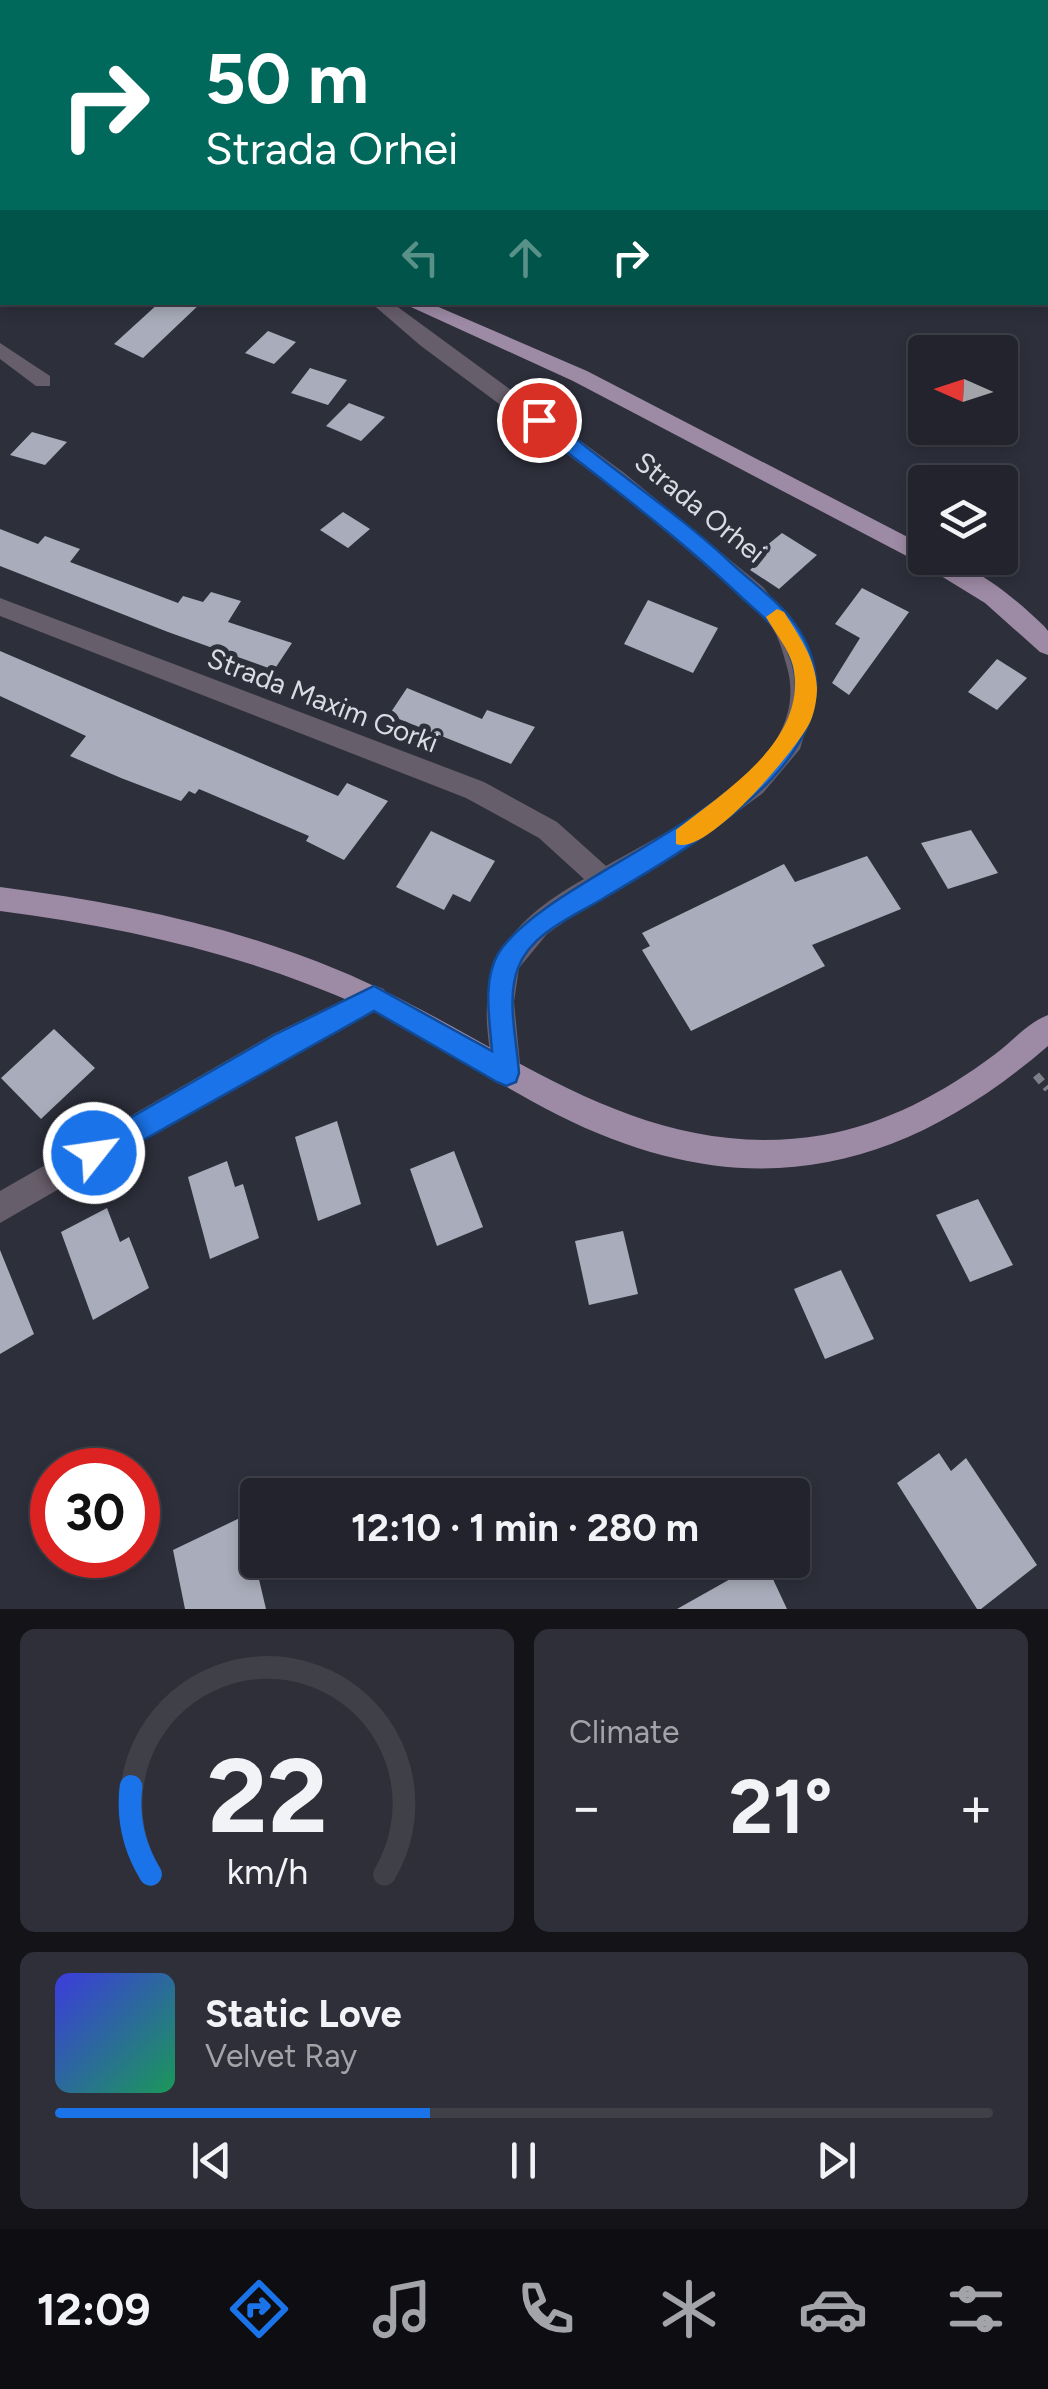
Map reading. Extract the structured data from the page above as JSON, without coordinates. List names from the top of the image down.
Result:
{
  "streets": {
    "main road": ["Strada Orhei"],
    "street": ["Strada Maxim Gorki"]
  },
  "crossings": [
    ["Strada Orhei", "Strada Maxim Gorki"]
  ],
  "north": "left",
  "page": {
    "turn": ["50 m", "Strada Orhei"],
    "limit": "30",
    "trip": "12:10 · 1 min · 280 m",
    "tile": "Climate",
    "heat": ["−", "21°", "+"],
    "song": ["Static Love", "Velvet Ray"],
    "tabs": "12:09",
    "gauge": ["22", "km/h"]
  }
}
